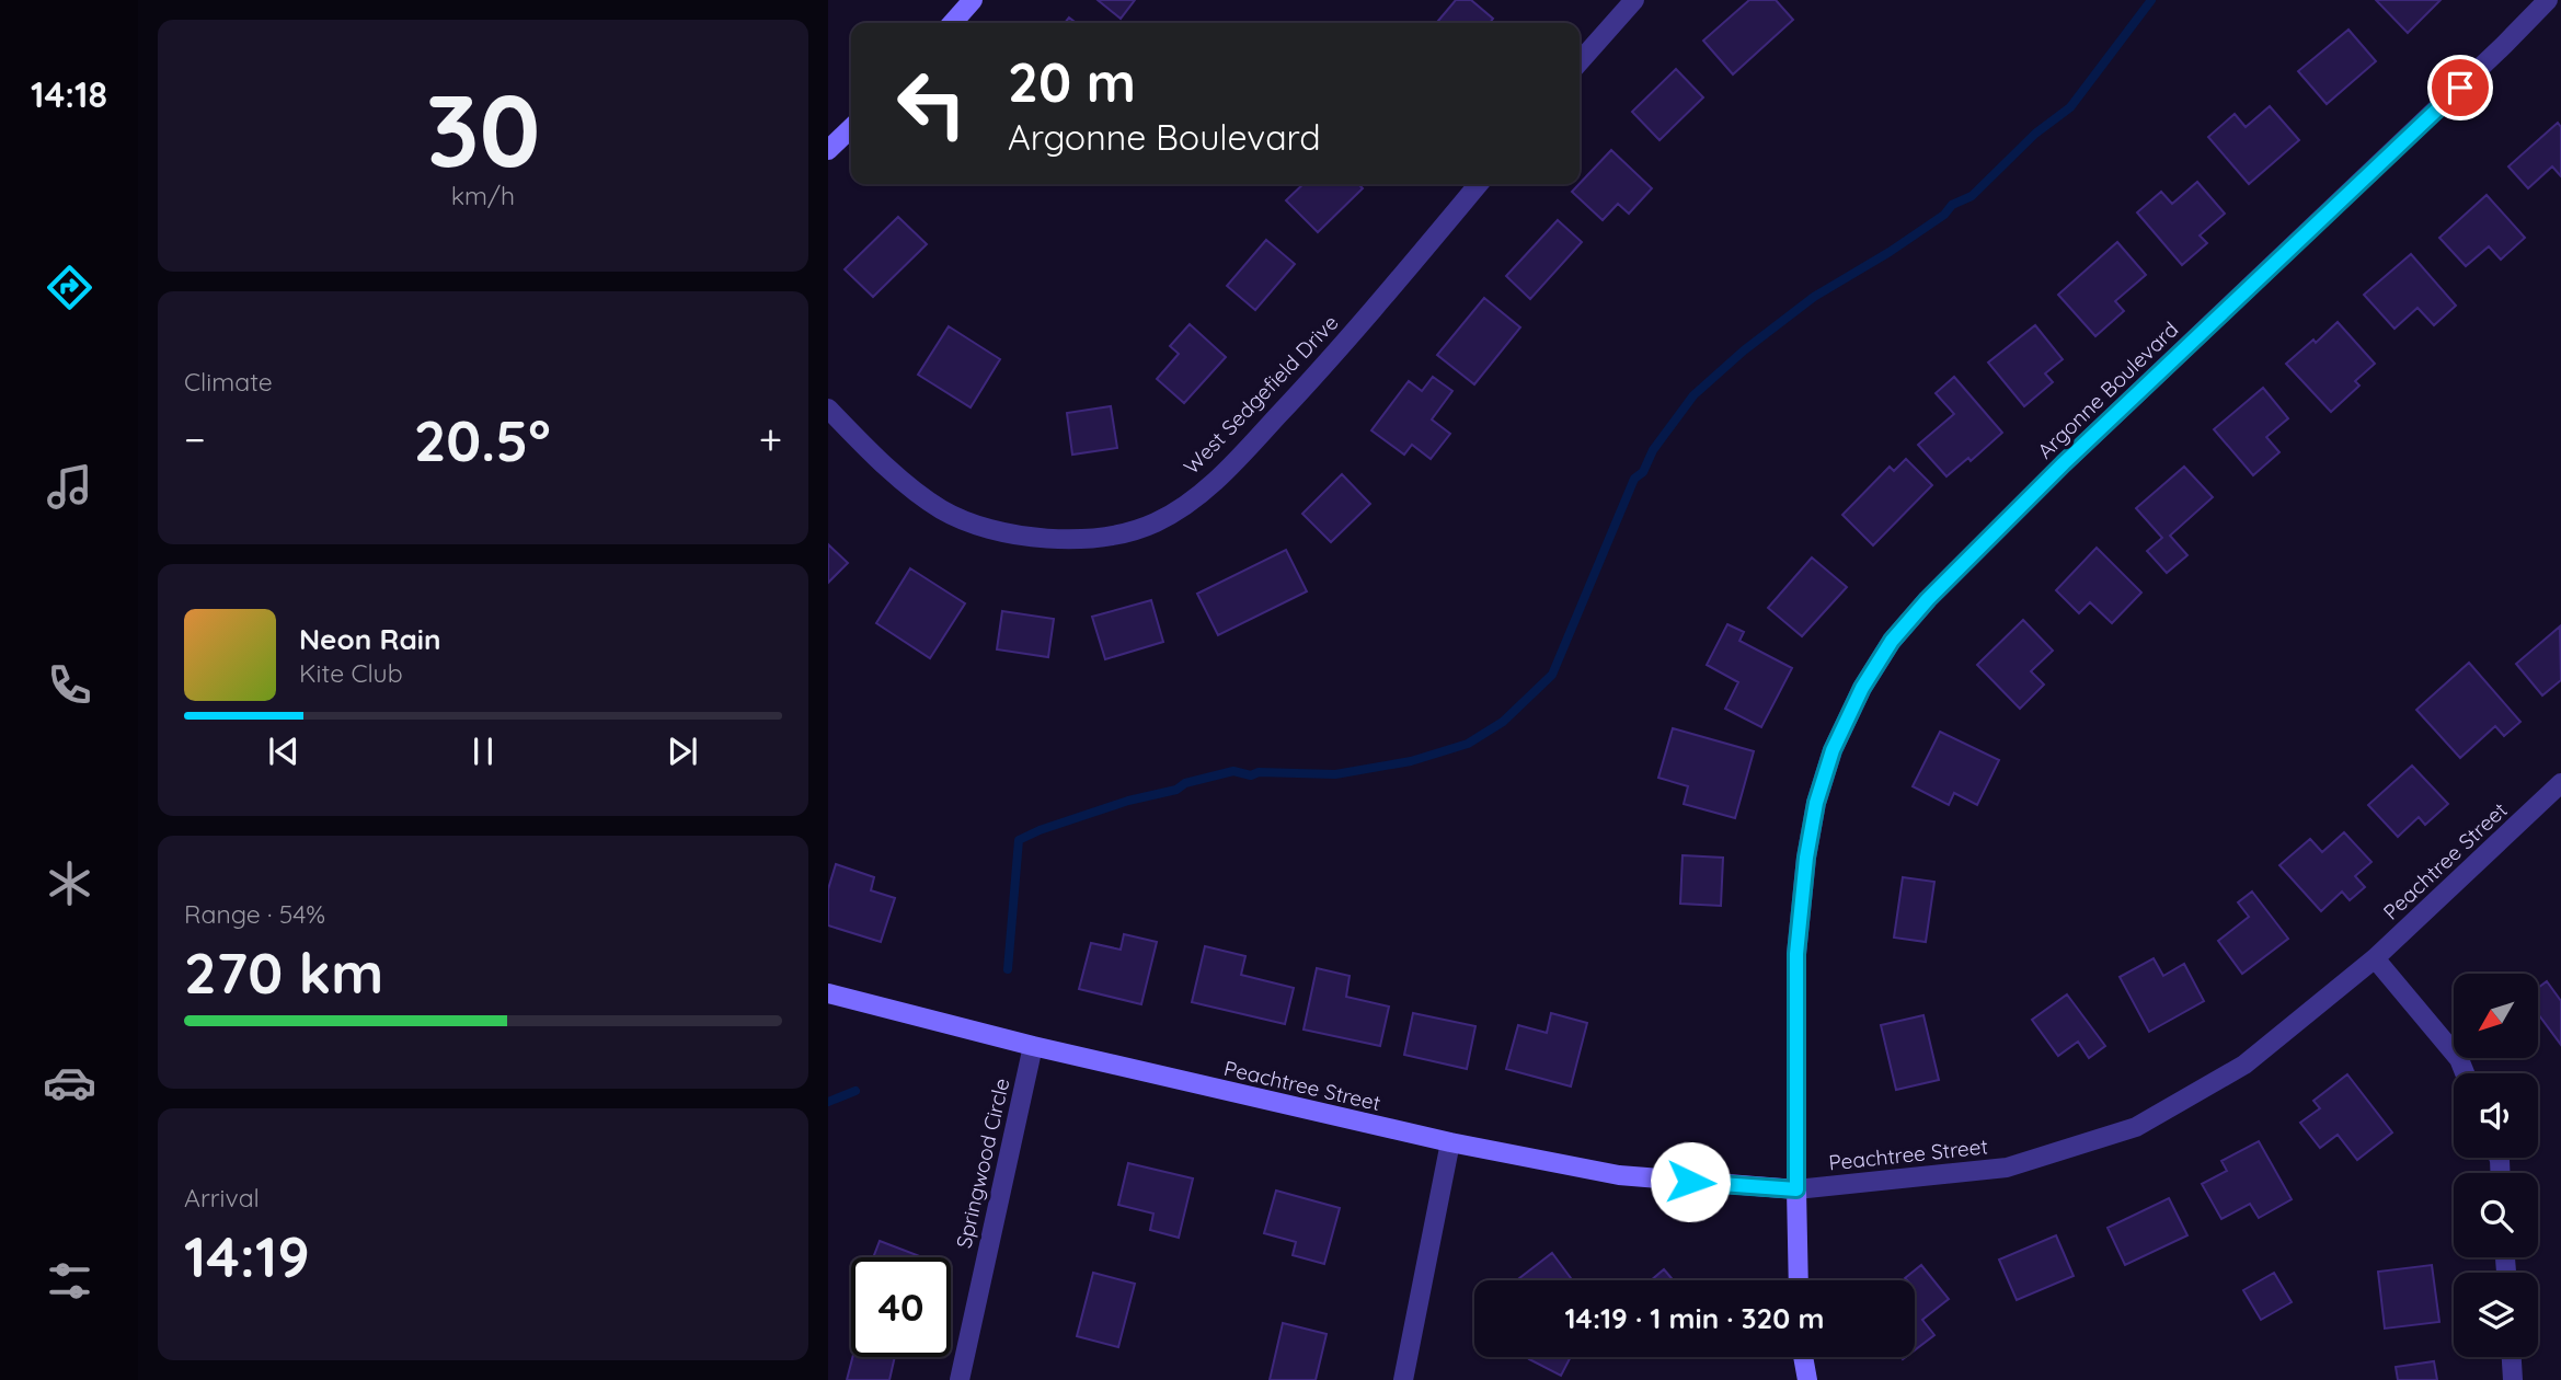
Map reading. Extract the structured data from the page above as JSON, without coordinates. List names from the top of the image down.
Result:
{
  "streets": {
    "street": [
      "Argonne Boulevard",
      "West Sedgefield Drive",
      "Peachtree Street",
      "Springwood Circle"
    ]
  },
  "crossings": [
    ["Argonne Boulevard", "Peachtree Street"],
    ["Peachtree Street", "Springwood Circle"]
  ],
  "north": "bottom left",
  "page": {
    "tabs": "14:18",
    "tile": [
      ["30", "km/h"],
      "Climate",
      ["Range · 54%", "270 km"],
      ["Arrival", "14:19"]
    ],
    "turn": ["20 m", "Argonne Boulevard"],
    "heat": ["−", "20.5°", "+"],
    "song": ["Neon Rain", "Kite Club"],
    "limit": "40",
    "trip": "14:19 · 1 min · 320 m"
  }
}
